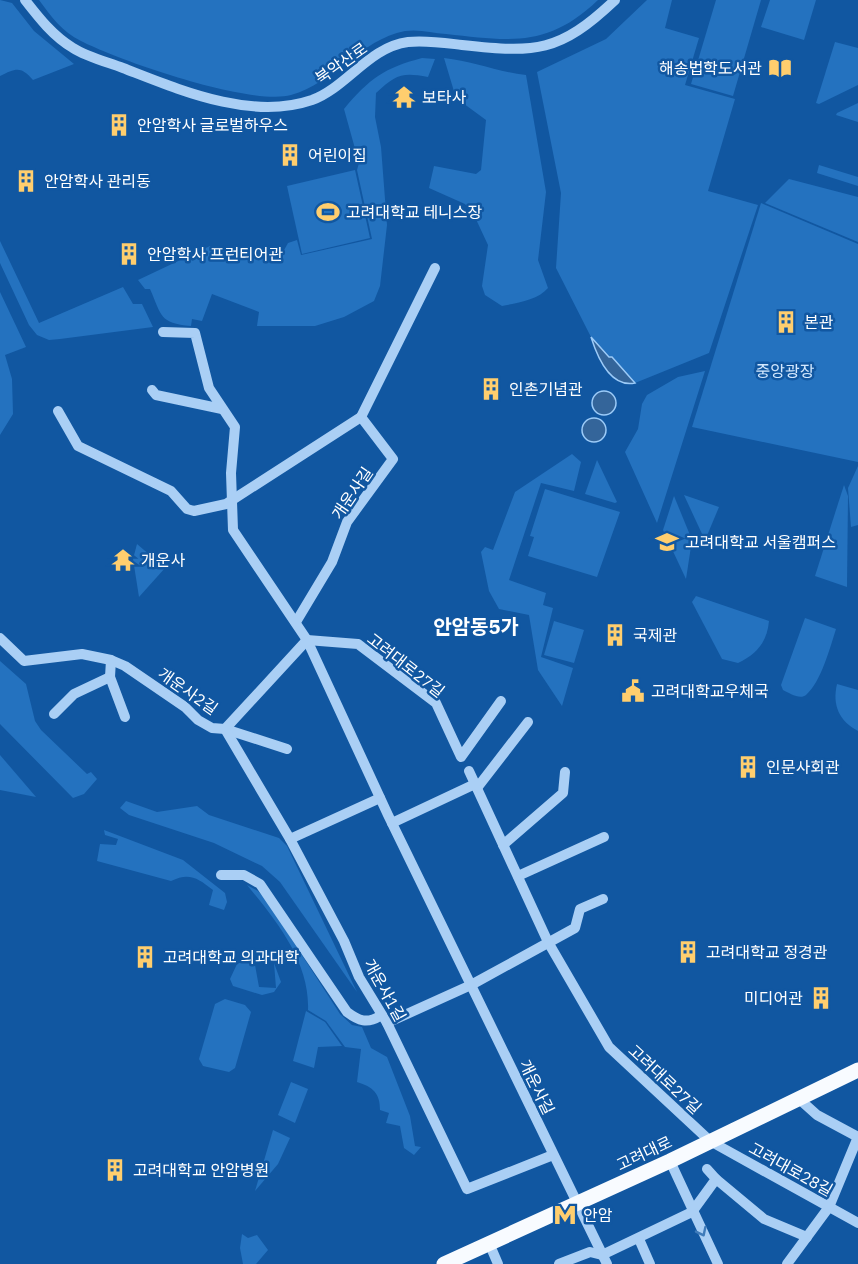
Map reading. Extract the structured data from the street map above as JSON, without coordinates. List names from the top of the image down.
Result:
{
  "streets": {
    "main road": ["고려대로"],
    "street": [
      "북악산로",
      "개운사길",
      "고려대로27길",
      "개운사2길",
      "개운사1길",
      "고려대로28길"
    ]
  },
  "crossings": [
    ["개운사길", "고려대로27길"],
    ["개운사길", "개운사1길"],
    ["개운사길", "고려대로"],
    ["고려대로27길", "고려대로"],
    ["고려대로27길", "고려대로28길"],
    ["개운사2길", "개운사1길"],
    ["고려대로", "고려대로28길"]
  ],
  "districts": ["안암동5가"],
  "parks": ["중앙광장"],
  "places": {
    "library": ["해송법학도서관"],
    "temple": ["보타사", "개운사"],
    "building": [
      "안암학사 글로벌하우스",
      "어린이집",
      "안암학사 관리동",
      "안암학사 프런티어관",
      "본관",
      "인촌기념관",
      "국제관",
      "인문사회관",
      "고려대학교 정경관",
      "고려대학교 의과대학",
      "미디어관",
      "고려대학교 안암병원"
    ],
    "sports": ["고려대학교 테니스장"],
    "school or university": ["고려대학교 서울캠퍼스"],
    "public building": ["고려대학교우체국"],
    "metro station": ["안암"]
  }
}
